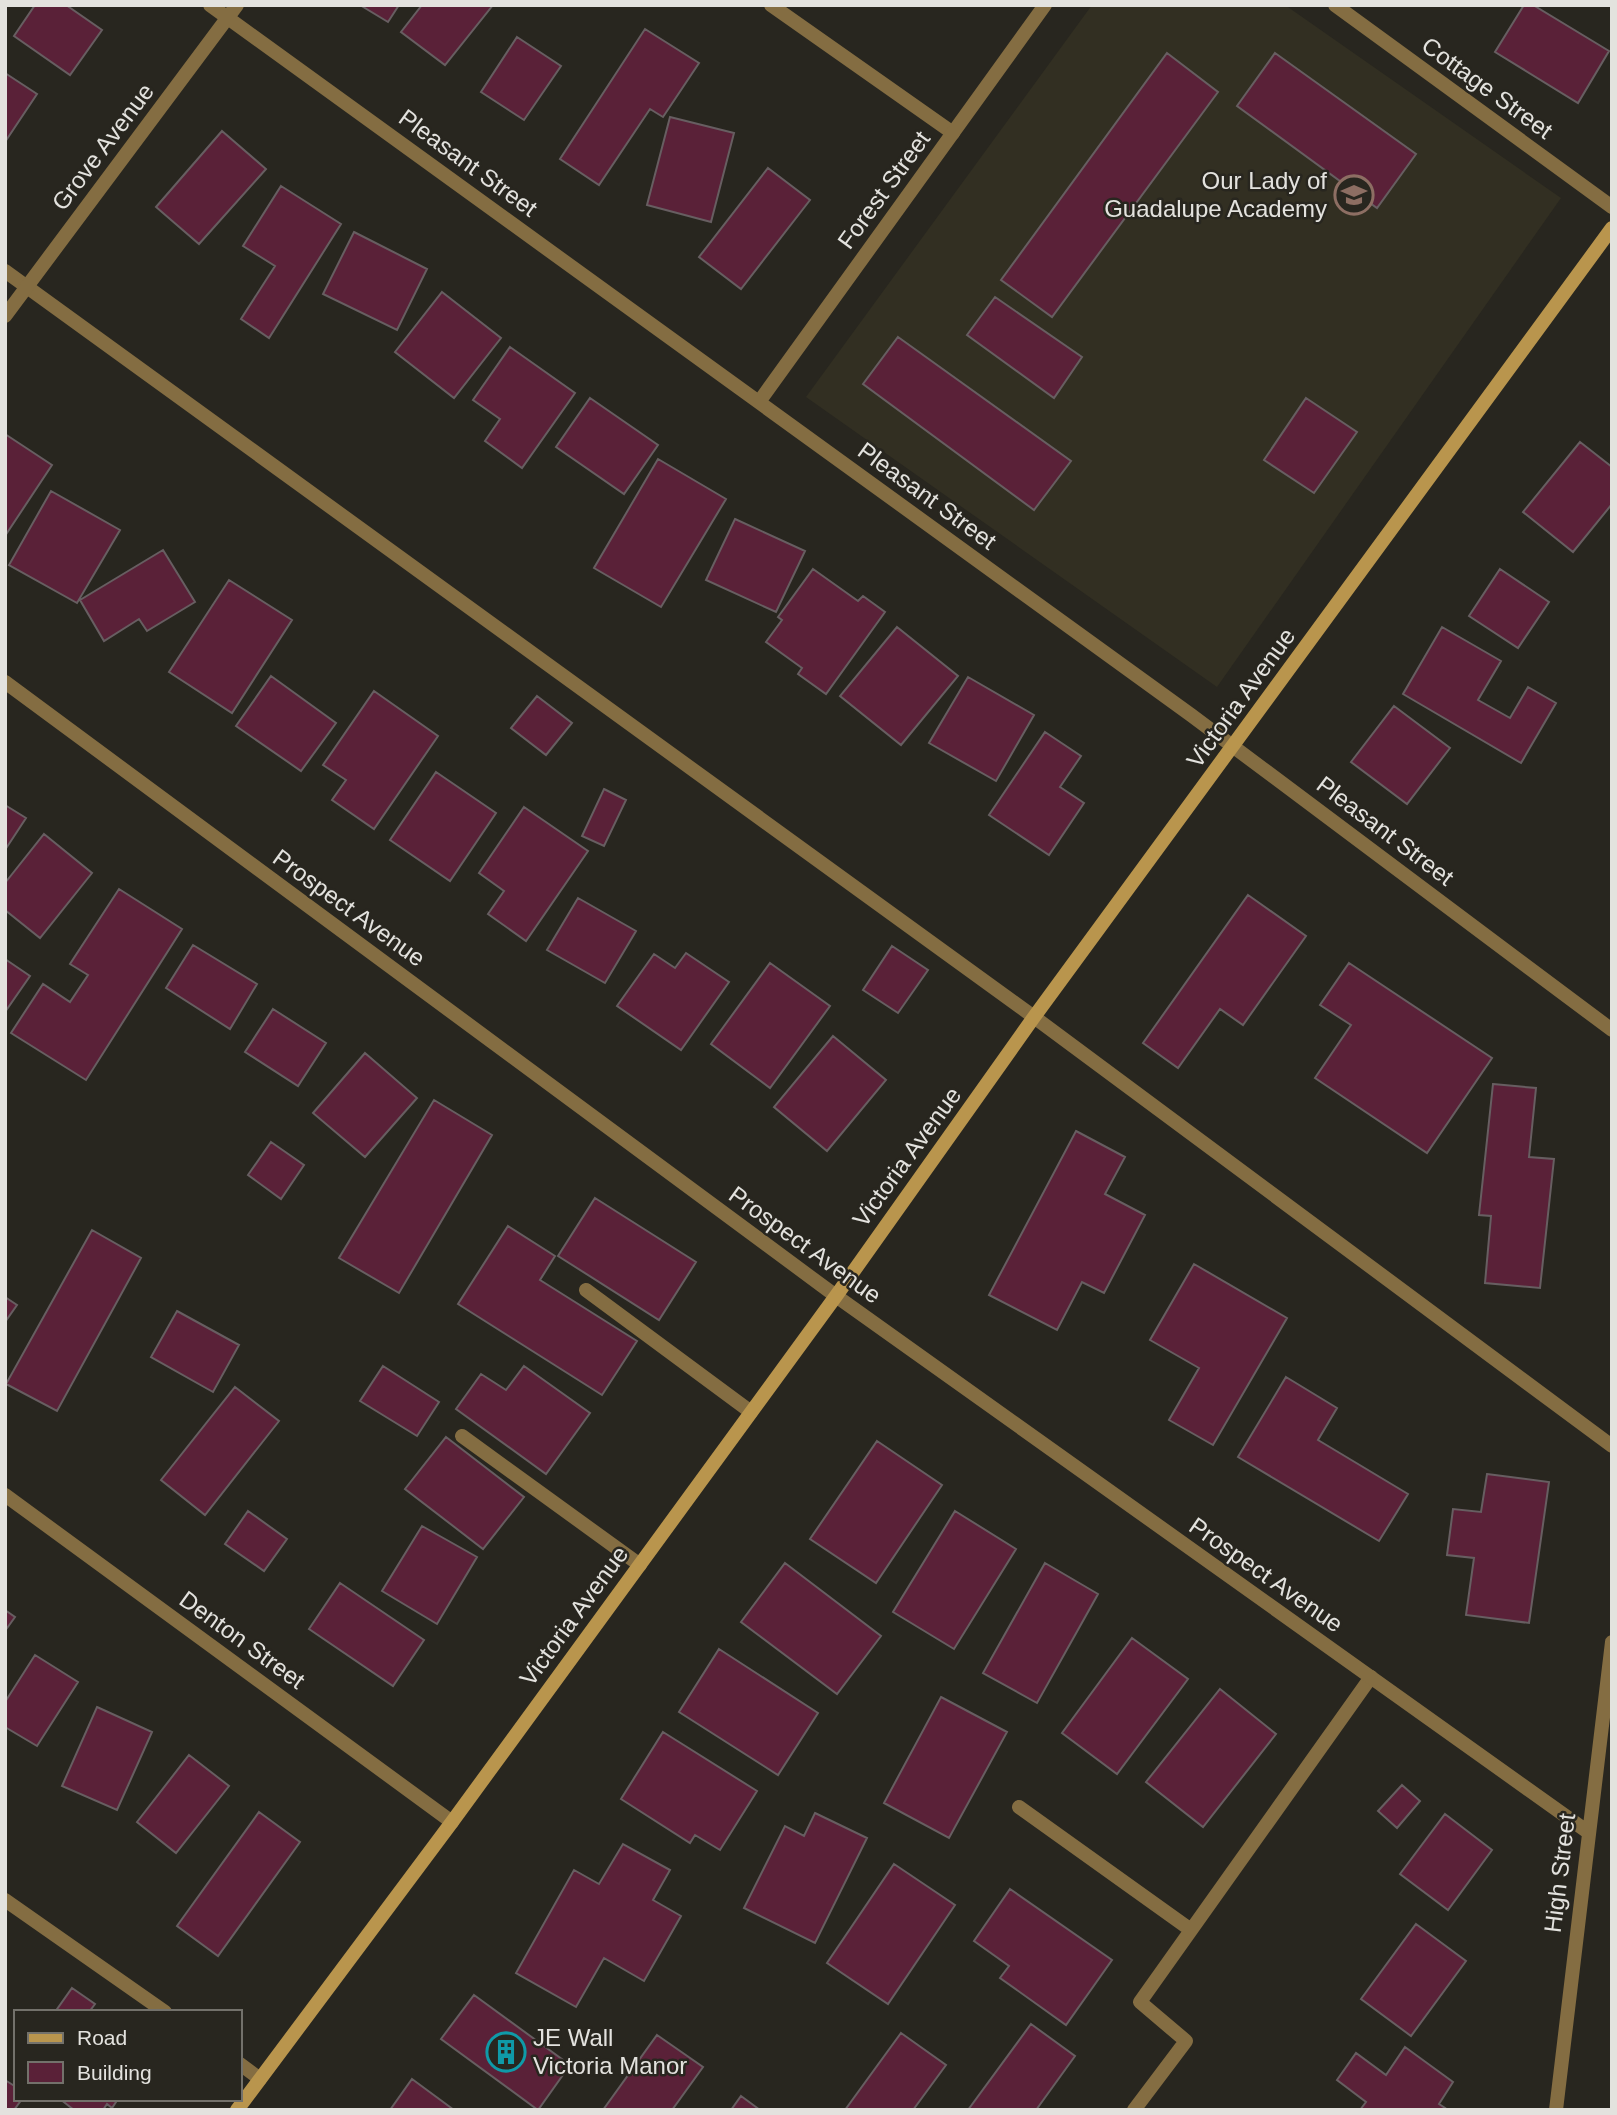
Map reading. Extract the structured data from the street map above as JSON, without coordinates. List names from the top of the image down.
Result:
{
  "streets": {
    "street": [
      "Cottage Street",
      "Grove Avenue",
      "Pleasant Street",
      "Forest Street",
      "Victoria Avenue",
      "Prospect Avenue",
      "Denton Street",
      "High Street"
    ]
  },
  "crossings": [
    ["Grove Avenue", "Pleasant Street"],
    ["Pleasant Street", "Forest Street"],
    ["Pleasant Street", "Victoria Avenue"],
    ["Victoria Avenue", "Prospect Avenue"],
    ["Victoria Avenue", "Denton Street"],
    ["Prospect Avenue", "High Street"]
  ],
  "places": {
    "school or university": ["Our Lady of Guadalupe Academy"],
    "building": ["JE Wall Victoria Manor"]
  },
  "legend": ["Road", "Building"]
}
